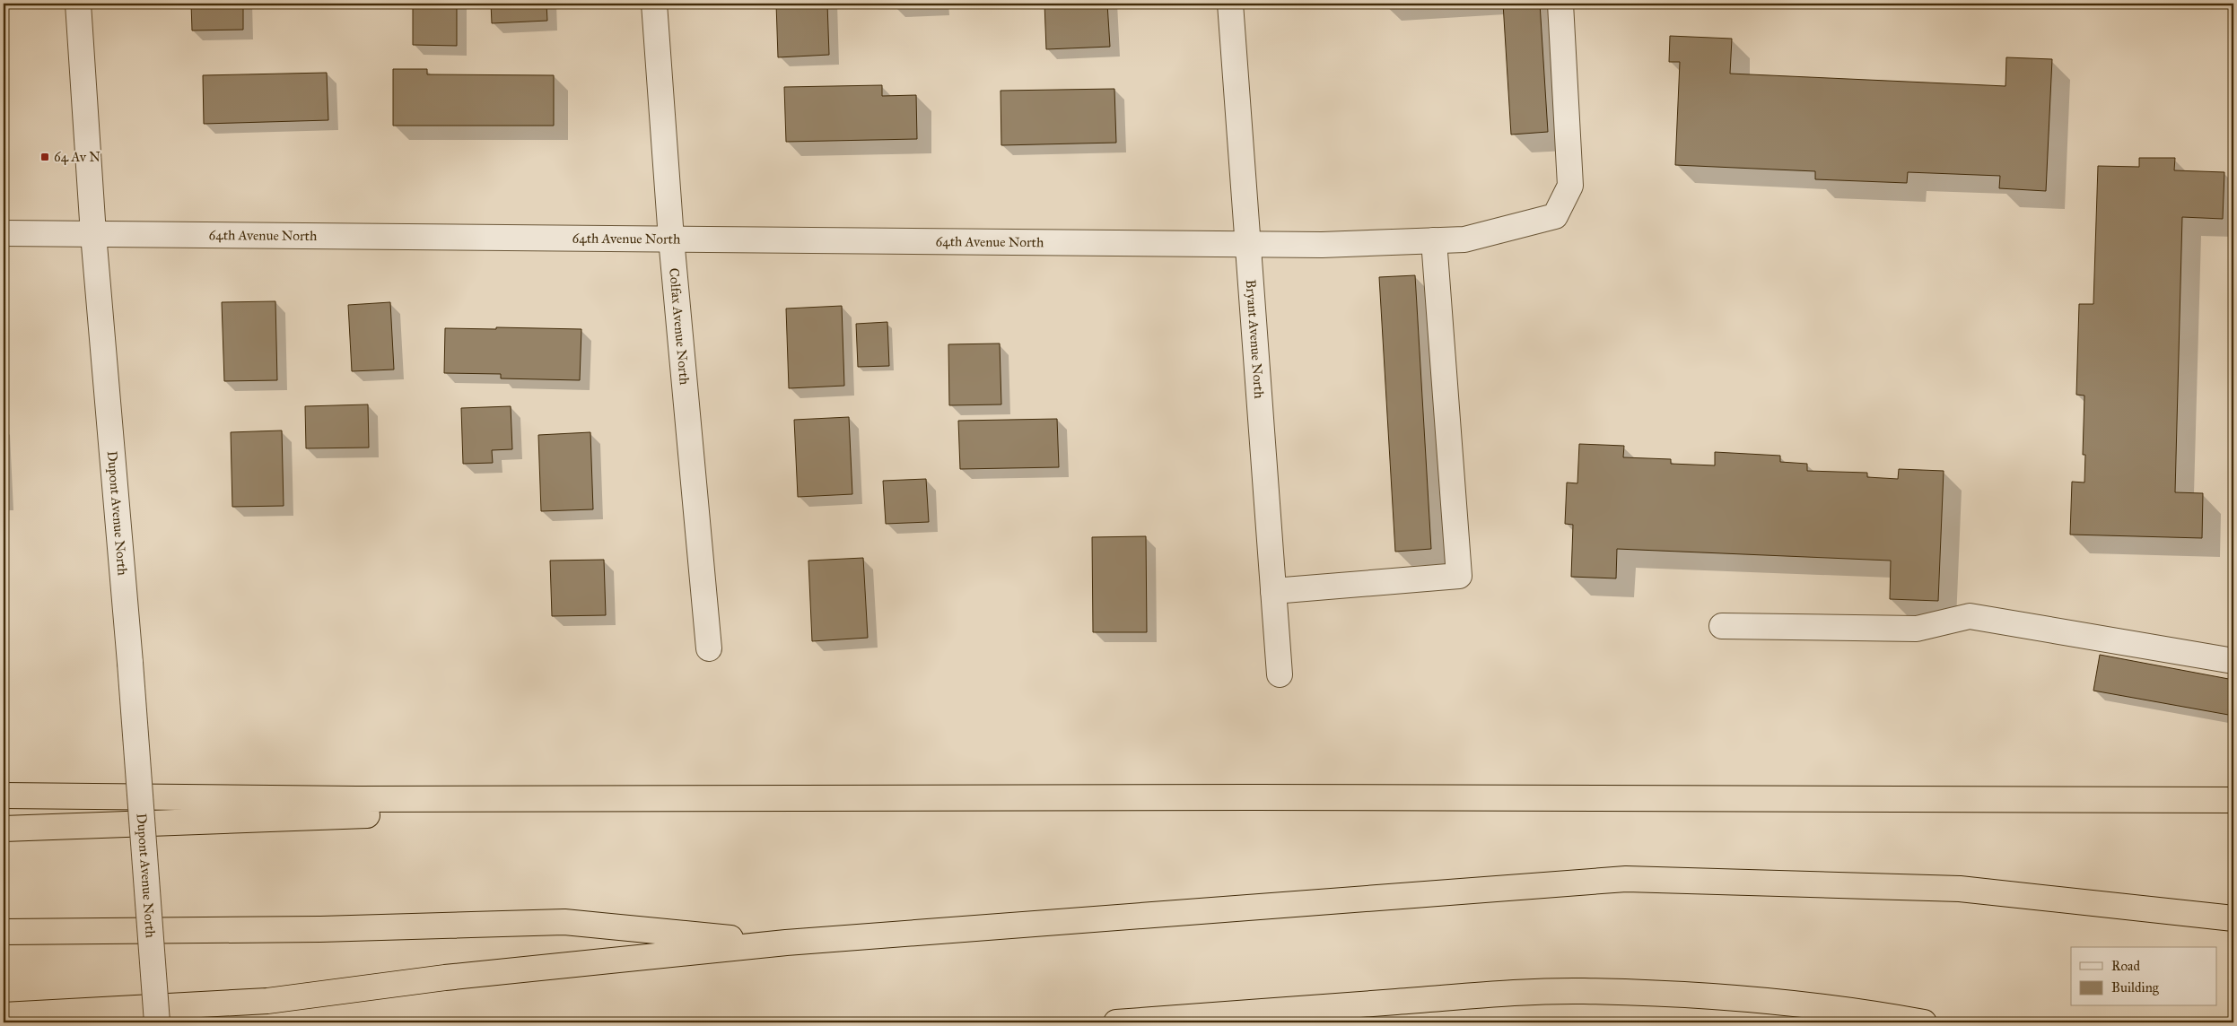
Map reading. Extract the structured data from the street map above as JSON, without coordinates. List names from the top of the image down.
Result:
{
  "streets": {
    "street": [
      "64th Avenue North",
      "Colfax Avenue North",
      "Bryant Avenue North",
      "Dupont Avenue North"
    ]
  },
  "crossings": [
    ["64th Avenue North", "Colfax Avenue North"],
    ["64th Avenue North", "Bryant Avenue North"],
    ["64th Avenue North", "Dupont Avenue North"]
  ],
  "places": {
    "transit": ["64 Av N"]
  },
  "legend": ["Road", "Building"]
}
